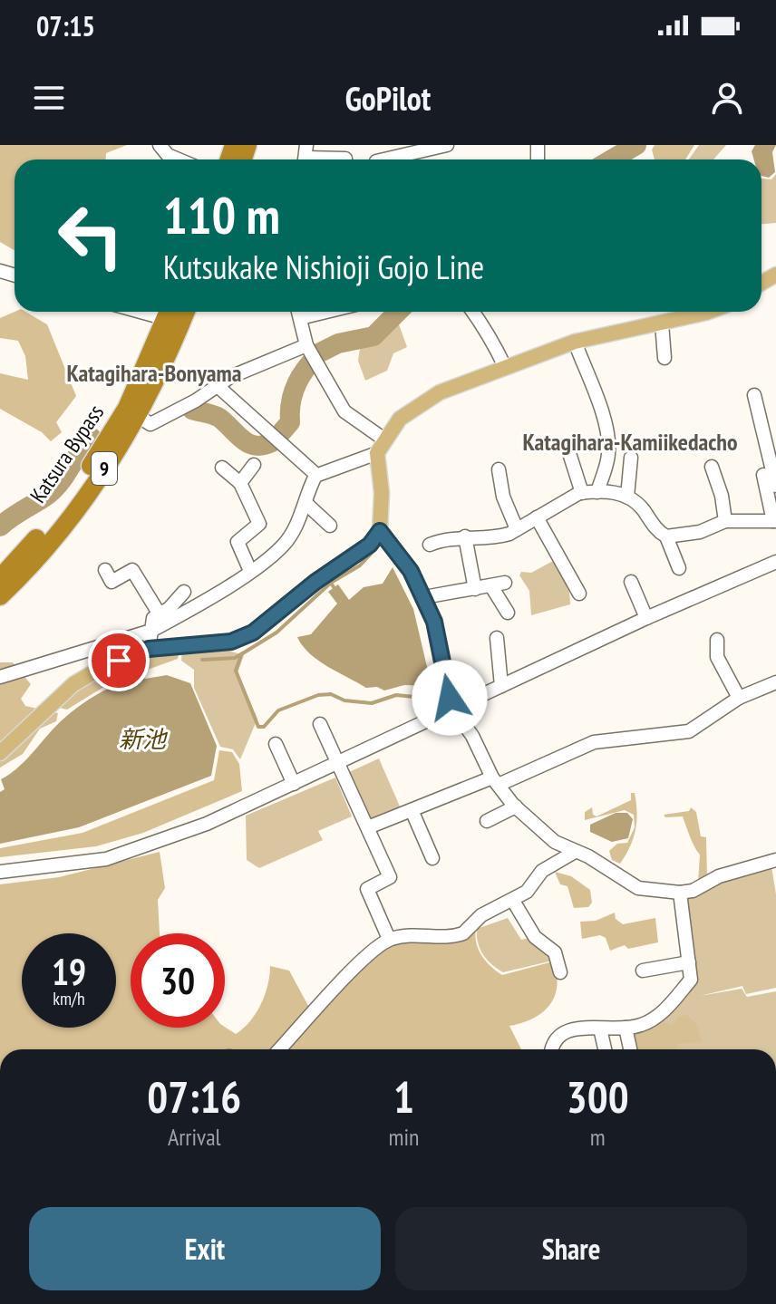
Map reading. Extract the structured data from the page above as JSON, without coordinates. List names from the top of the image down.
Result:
{
  "streets": {
    "highway": ["Katsura Bypass", "9"]
  },
  "districts": ["Katagihara-Bonyama", "Katagihara-Kamiikedacho"],
  "water": ["新池"],
  "page": {
    "status": "07:15",
    "header": "GoPilot",
    "turn": ["110 m", "Kutsukake Nishioji Gojo Line"],
    "speed": "19 km/h",
    "limit": "30",
    "eta": [
      "07:16",
      "Arrival",
      "1",
      "min",
      "300",
      "m"
    ],
    "buttons": ["Exit", "Share"]
  }
}
